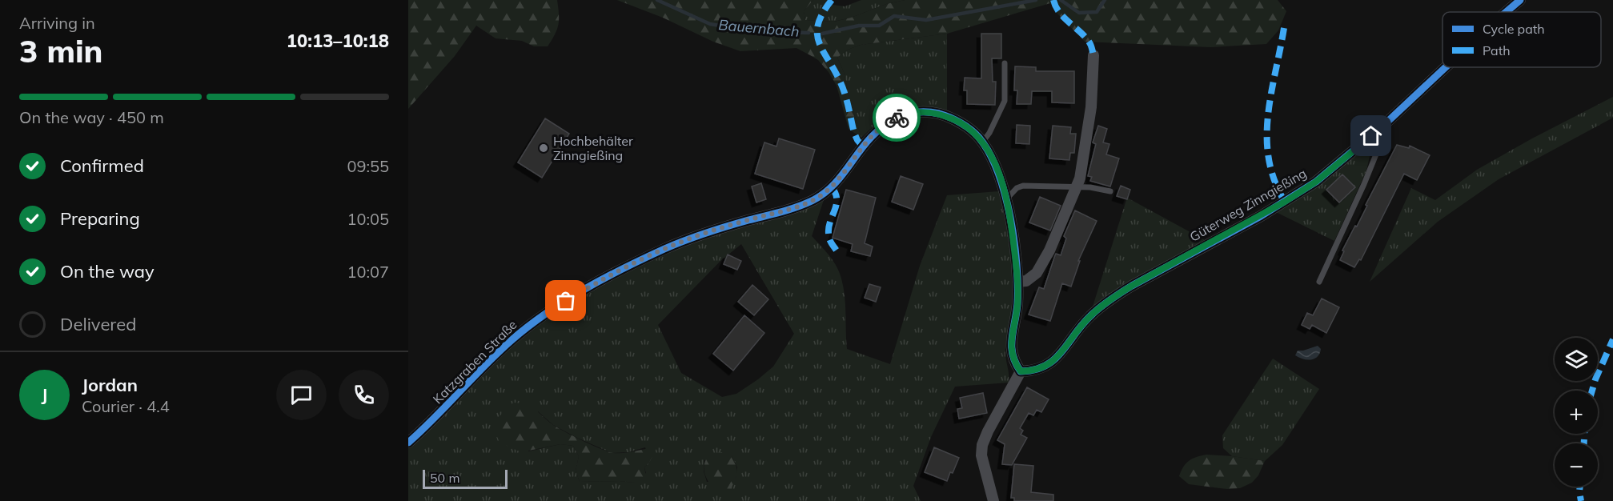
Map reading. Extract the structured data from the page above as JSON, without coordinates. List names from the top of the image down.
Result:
{
  "streets": {
    "street": ["Güterweg Zinngießing", "Katzgraben Straße"]
  },
  "crossings": [
    ["Güterweg Zinngießing", "Katzgraben Straße"]
  ],
  "water": ["Bauernbach"],
  "places": ["Hochbehälter Zinngießing"],
  "legend": ["Cycle path", "Path"],
  "scale_bar": "50 m",
  "page": {
    "heading": ["3 min", "Arriving in", "10:13–10:18"],
    "panel": ["Jordan", "Courier · 4.4"],
    "bar": "On the way · 450 m",
    "list": [
      ["Confirmed", "09:55"],
      ["Preparing", "10:05"],
      ["On the way", "10:07"],
      "Delivered"
    ],
    "map_buttons": ["+", "−"],
    "round": "J",
    "scale": "50 m"
  }
}
